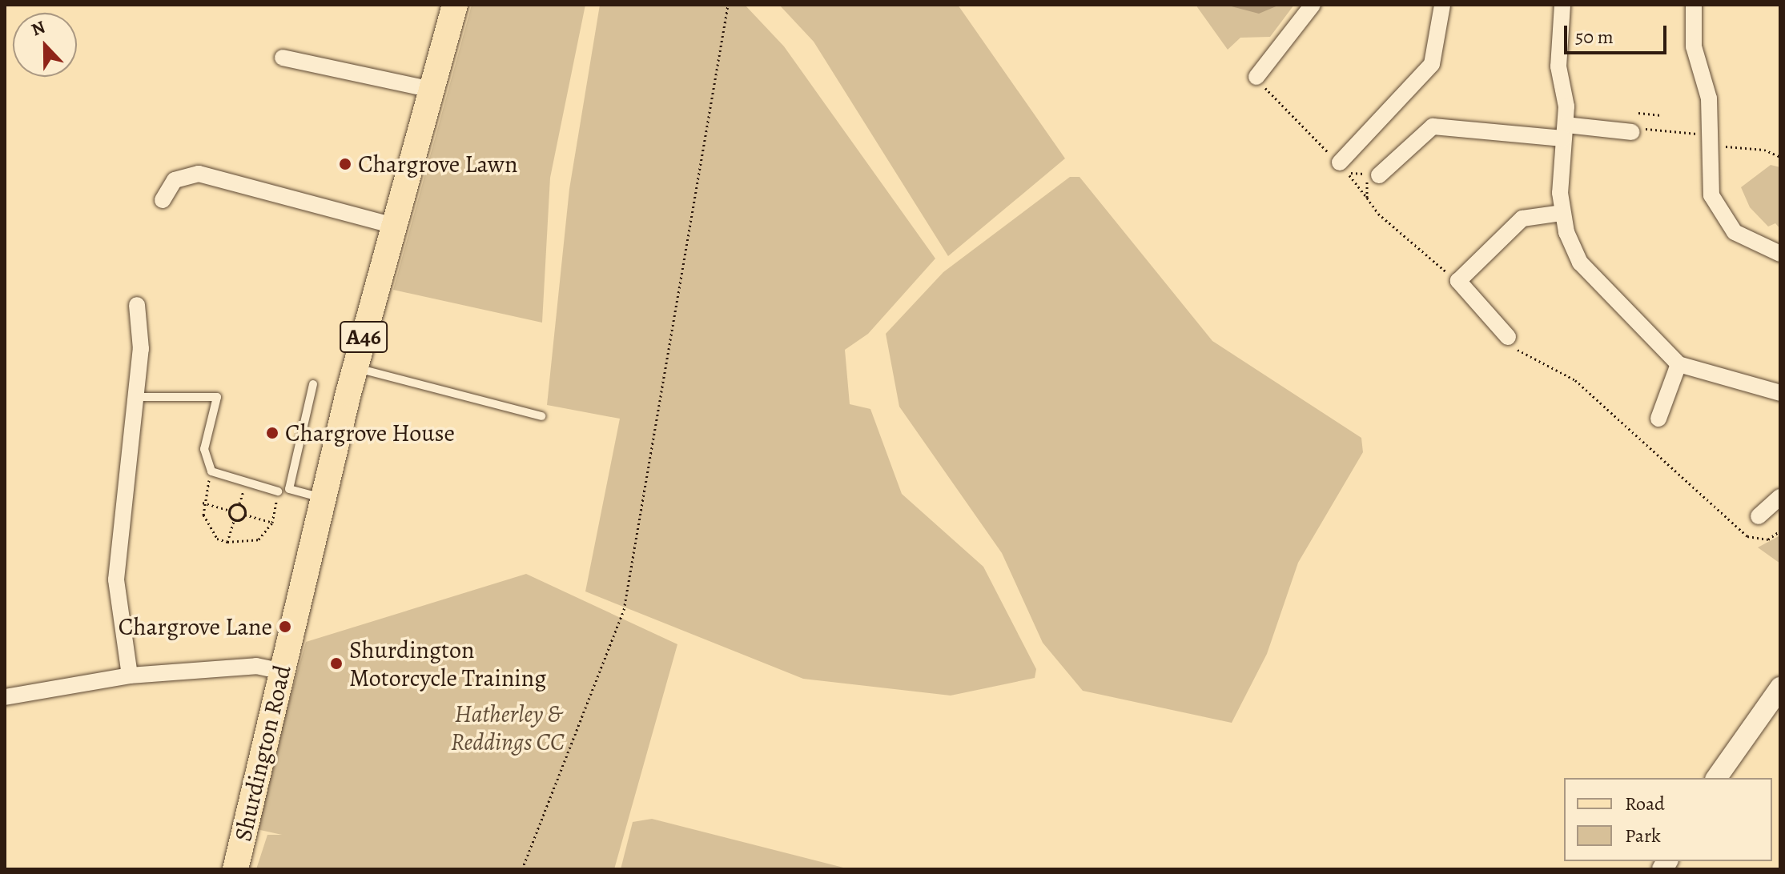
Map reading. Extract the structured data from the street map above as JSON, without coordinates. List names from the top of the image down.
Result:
{
  "streets": {
    "main road": ["A46", "Shurdington Road"]
  },
  "parks": ["Hatherley & Reddings CC"],
  "places": [
    "Chargrove Lawn",
    "Chargrove House",
    "Chargrove Lane",
    "Shurdington Motorcycle Training"
  ],
  "legend": ["Road", "Park"],
  "scale_bar": "50 m",
  "north": "top"
}
